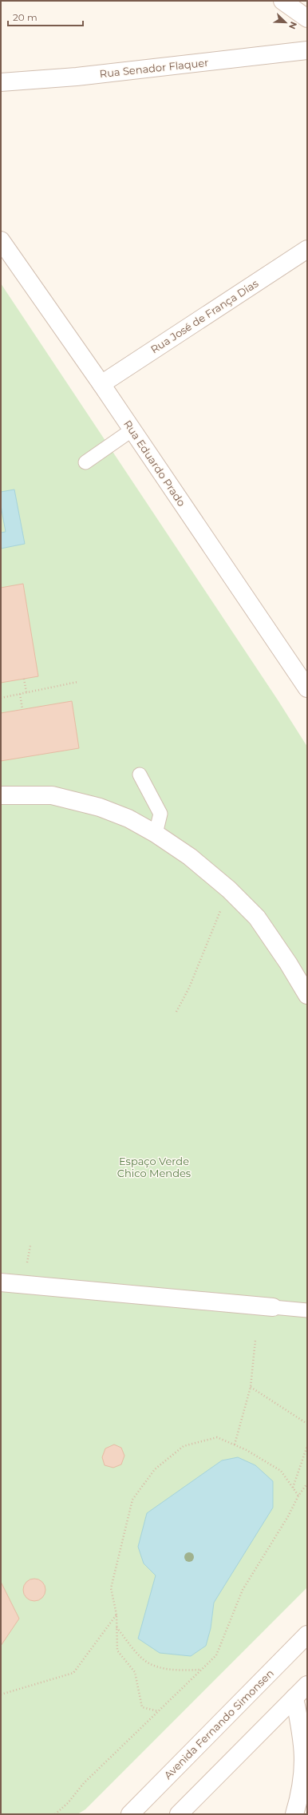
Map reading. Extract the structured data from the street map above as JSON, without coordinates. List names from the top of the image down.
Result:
{
  "streets": {
    "street": [
      "Rua Senador Flaquer",
      "Rua José de França Dias",
      "Rua Eduardo Prado",
      "Avenida Fernando Simonsen"
    ]
  },
  "crossings": [
    ["Rua José de França Dias", "Rua Eduardo Prado"]
  ],
  "parks": ["Espaço Verde Chico Mendes"],
  "scale_bar": "20 m",
  "north": "bottom right"
}
